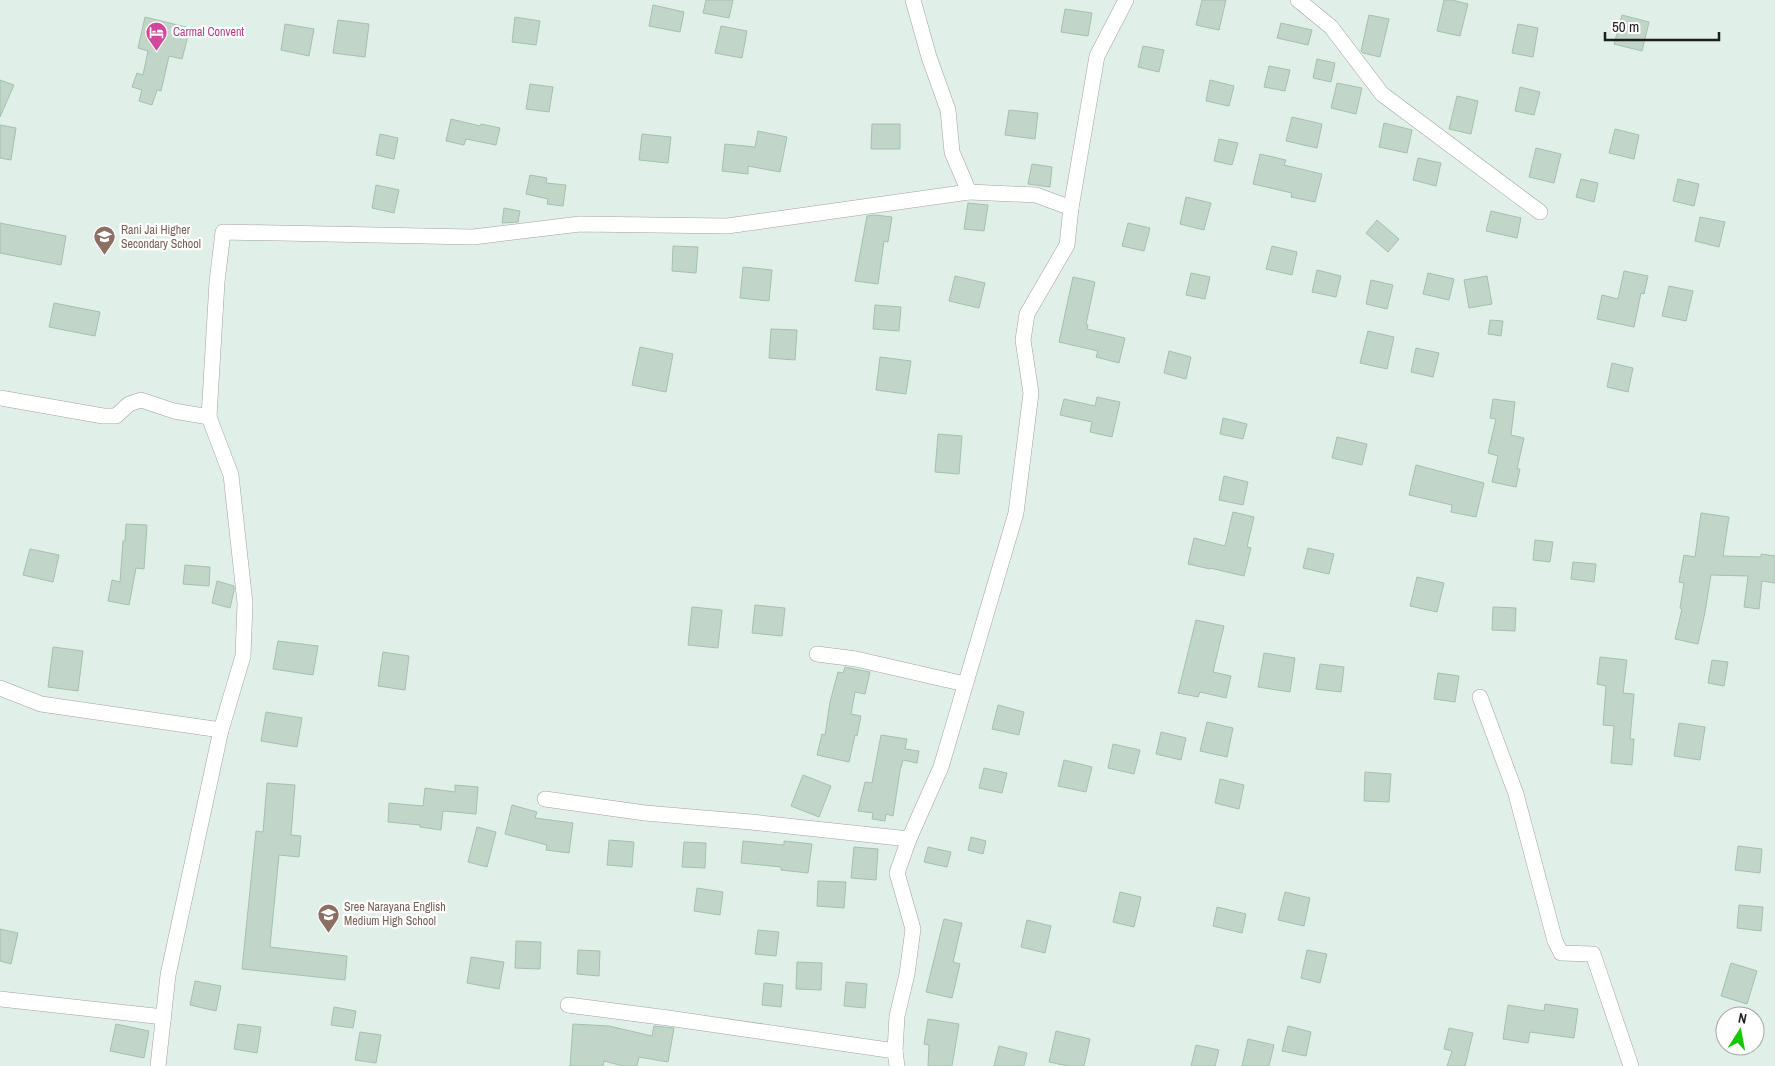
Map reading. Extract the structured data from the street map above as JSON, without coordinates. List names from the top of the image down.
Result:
{
  "places": {
    "hotel": ["Carmal Convent"],
    "school or university": ["Rani Jai Higher Secondary School", "Sree Narayana English Medium High School"]
  },
  "scale_bar": "50 m",
  "north": "top"
}
